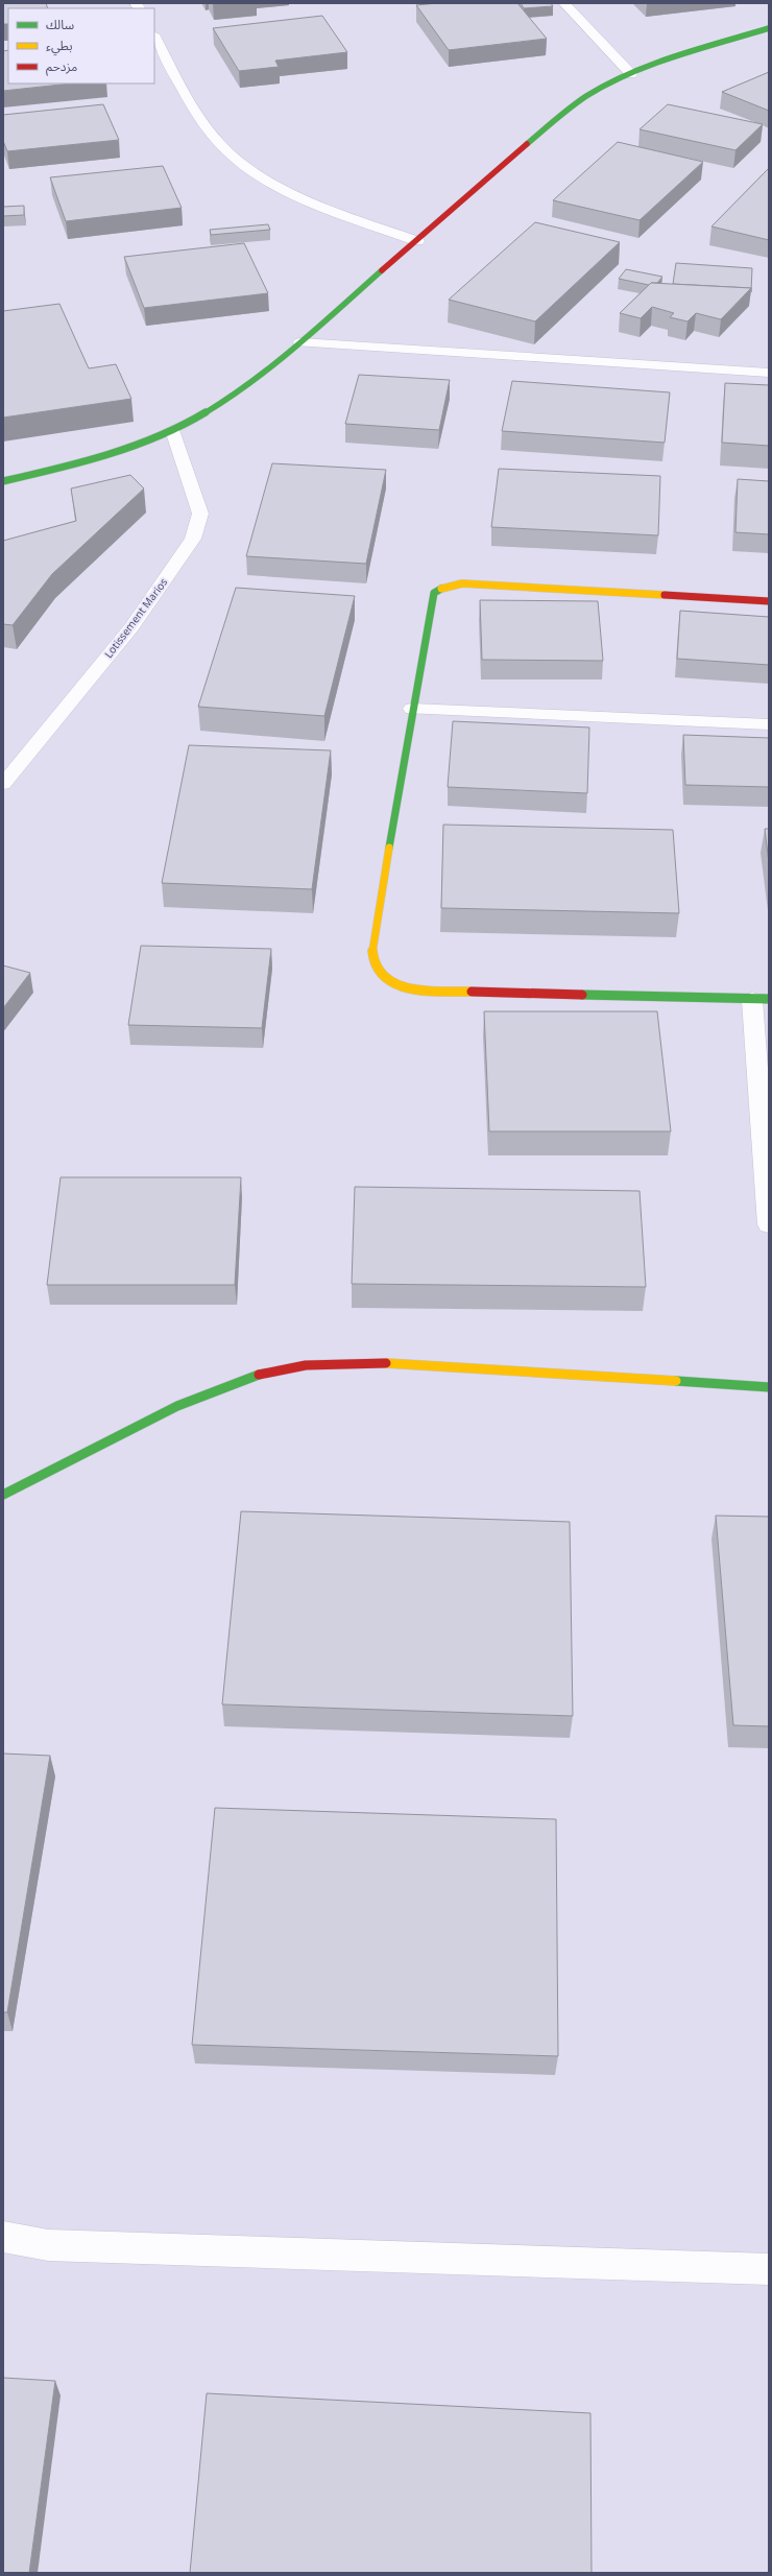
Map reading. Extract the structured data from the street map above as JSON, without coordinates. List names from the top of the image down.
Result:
{
  "streets": {
    "street": ["Lotissement Marios"]
  },
  "legend": ["سالك", "بطيء", "مزدحم"]
}
